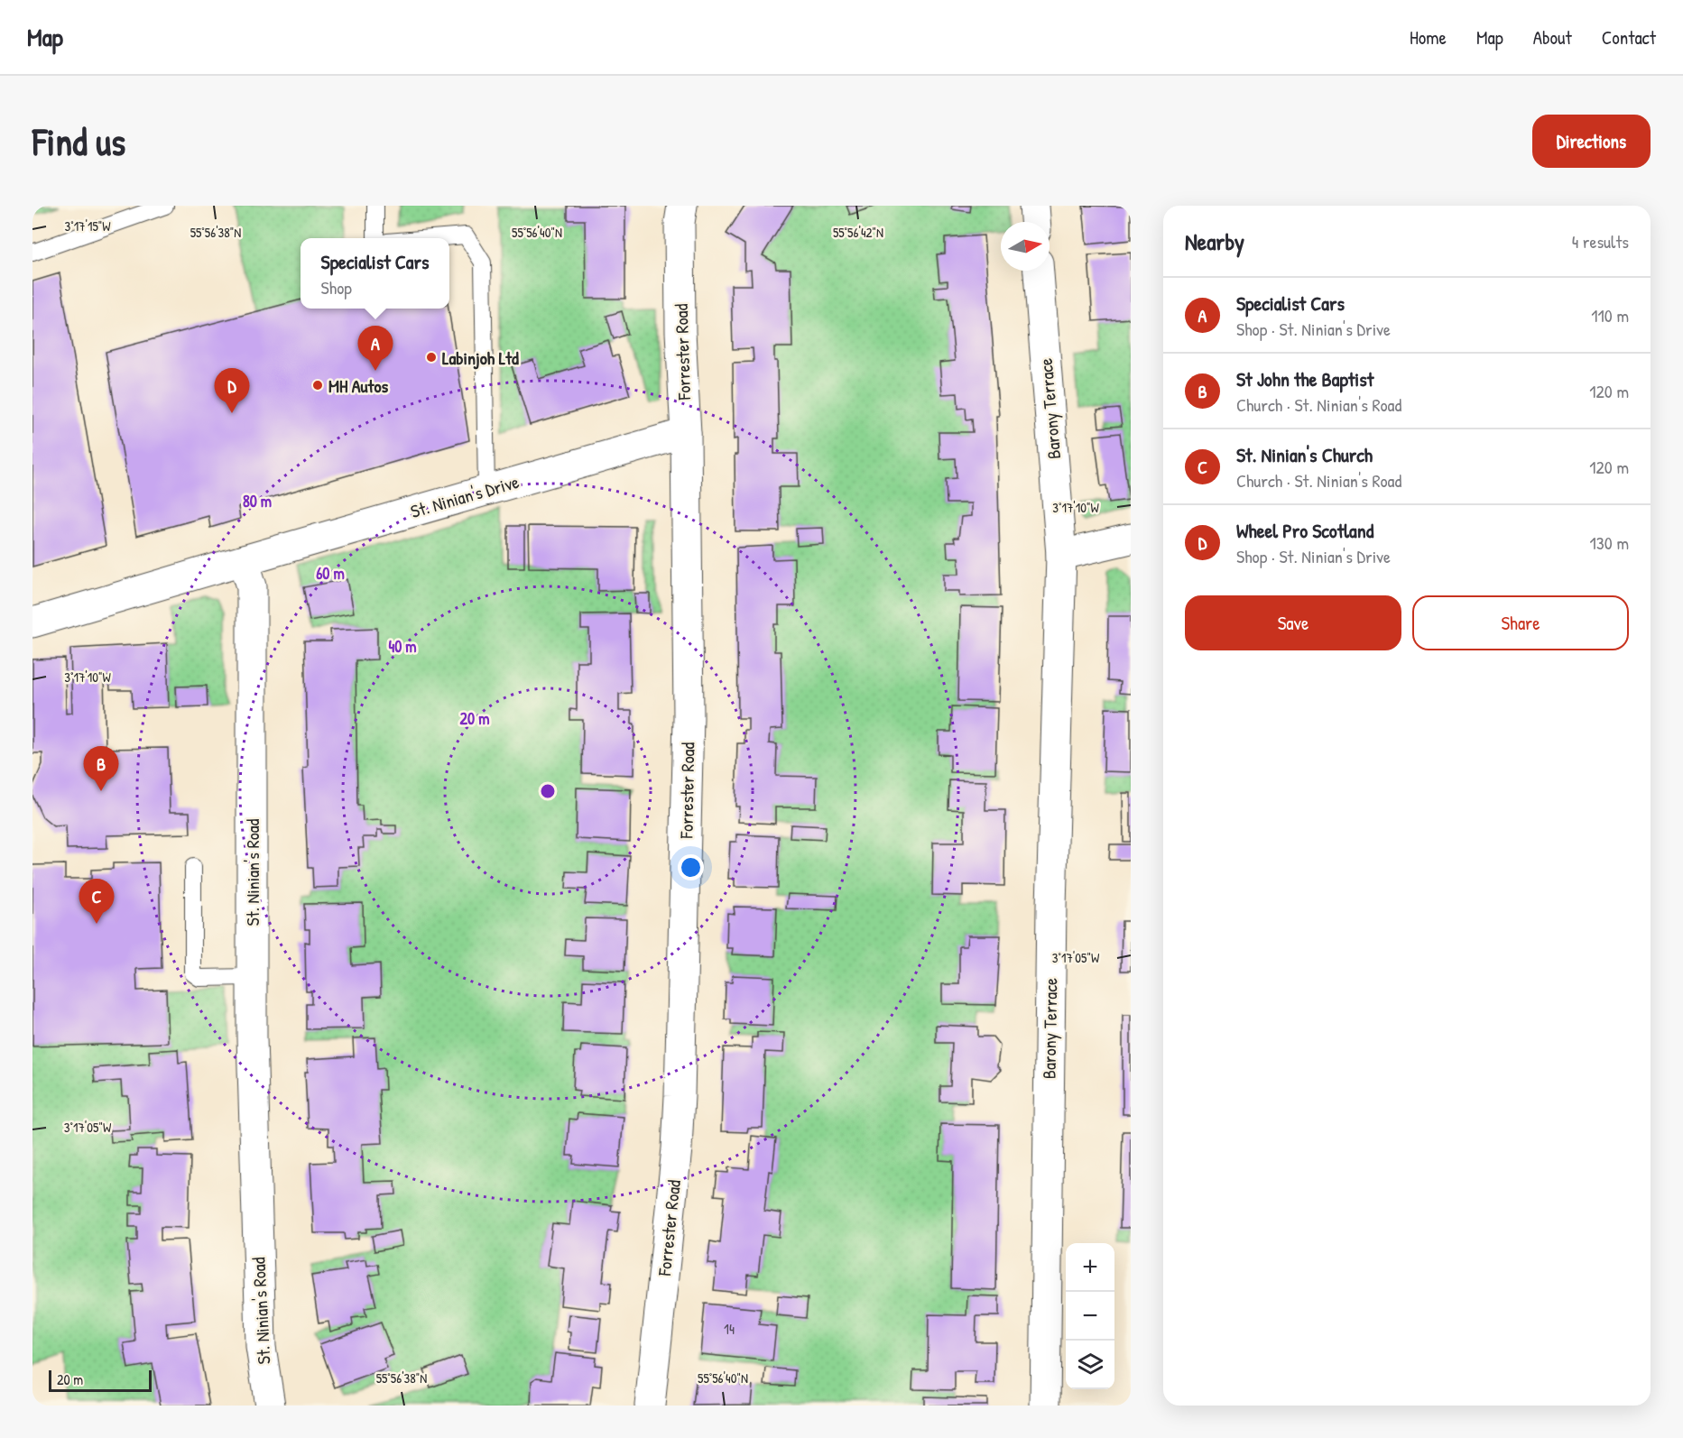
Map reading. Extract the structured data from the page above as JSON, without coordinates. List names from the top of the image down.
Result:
{
  "streets": {
    "street": [
      "Forrester Road",
      "Barony Terrace",
      "St. Ninian's Drive",
      "St. Ninian's Road"
    ]
  },
  "crossings": [
    ["Forrester Road", "St. Ninian's Drive"],
    ["St. Ninian's Drive", "St. Ninian's Road"]
  ],
  "places": ["Labinjoh Ltd", "MH Autos"],
  "house_numbers": ["14"],
  "scale_bar": "20 m",
  "north": "right",
  "page": {
    "header": "Map",
    "nav": [
      "Home",
      "Map",
      "About",
      "Contact"
    ],
    "buttons": [
      "Directions",
      ["Save", "Share"]
    ],
    "title": "Find us",
    "heading": ["Nearby", "4 results"],
    "popup": ["Specialist Cars", "Shop"],
    "list": [
      {
        "mark": "A",
        "name": "Specialist Cars",
        "note": "Shop · St. Ninian's Drive",
        "value": "110 m"
      },
      {
        "mark": "B",
        "name": "St John the Baptist",
        "note": "Church · St. Ninian's Road",
        "value": "120 m"
      },
      {
        "mark": "C",
        "name": "St. Ninian's Church",
        "note": "Church · St. Ninian's Road",
        "value": "120 m"
      },
      {
        "mark": "D",
        "name": "Wheel Pro Scotland",
        "note": "Shop · St. Ninian's Drive",
        "value": "130 m"
      }
    ],
    "pins": [
      "A",
      "D",
      "B",
      "C"
    ],
    "map_buttons": ["+", "−"],
    "scale": "20 m"
  },
  "coordinates": [
    "3°17'15\"W",
    "55°56'38\"N",
    "55°56'40\"N",
    "55°56'42\"N",
    "3°17'10\"W",
    "3°17'05\"W"
  ],
  "rings": [
    "80 m",
    "60 m",
    "40 m",
    "20 m"
  ]
}
